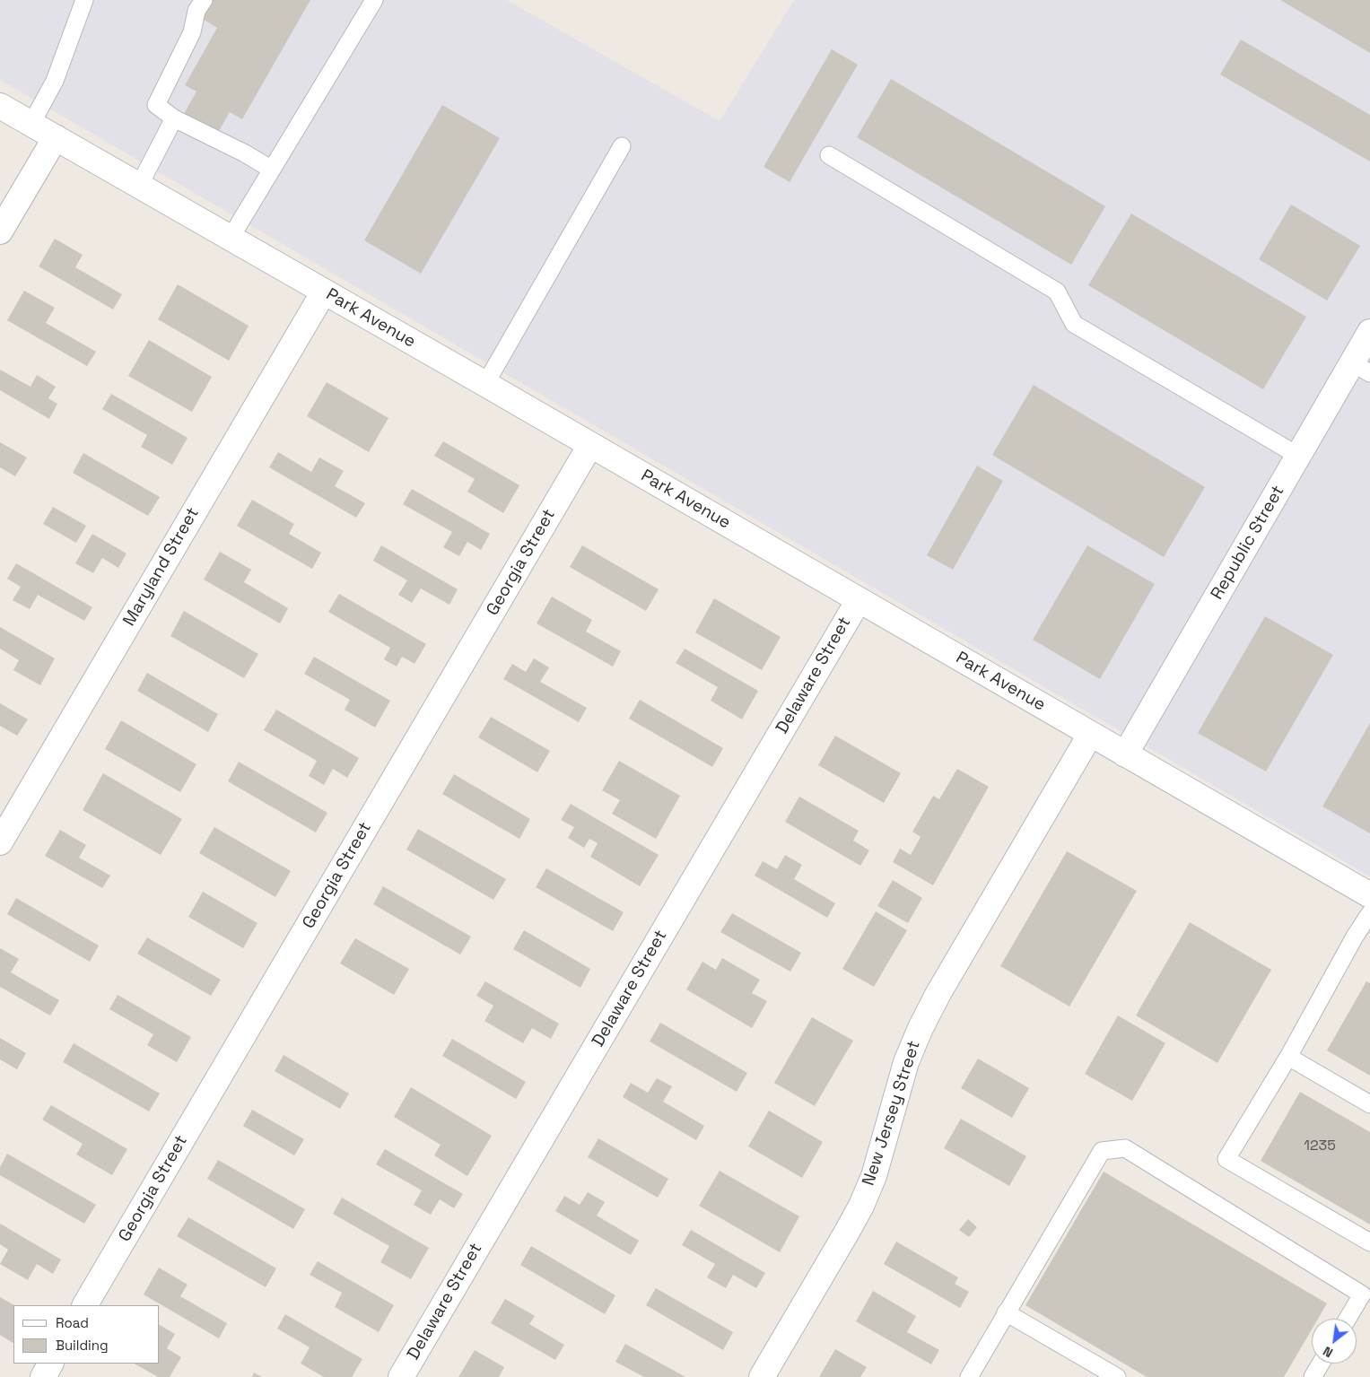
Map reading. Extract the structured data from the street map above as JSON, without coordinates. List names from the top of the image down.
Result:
{
  "streets": {
    "street": [
      "Park Avenue",
      "Republic Street",
      "Georgia Street",
      "Maryland Street",
      "Delaware Street",
      "New Jersey Street"
    ]
  },
  "crossings": [
    ["Park Avenue", "Republic Street"],
    ["Park Avenue", "Georgia Street"],
    ["Park Avenue", "Maryland Street"],
    ["Park Avenue", "Delaware Street"],
    ["Park Avenue", "New Jersey Street"]
  ],
  "house_numbers": ["1235"],
  "legend": ["Road", "Building"],
  "north": "bottom left"
}
